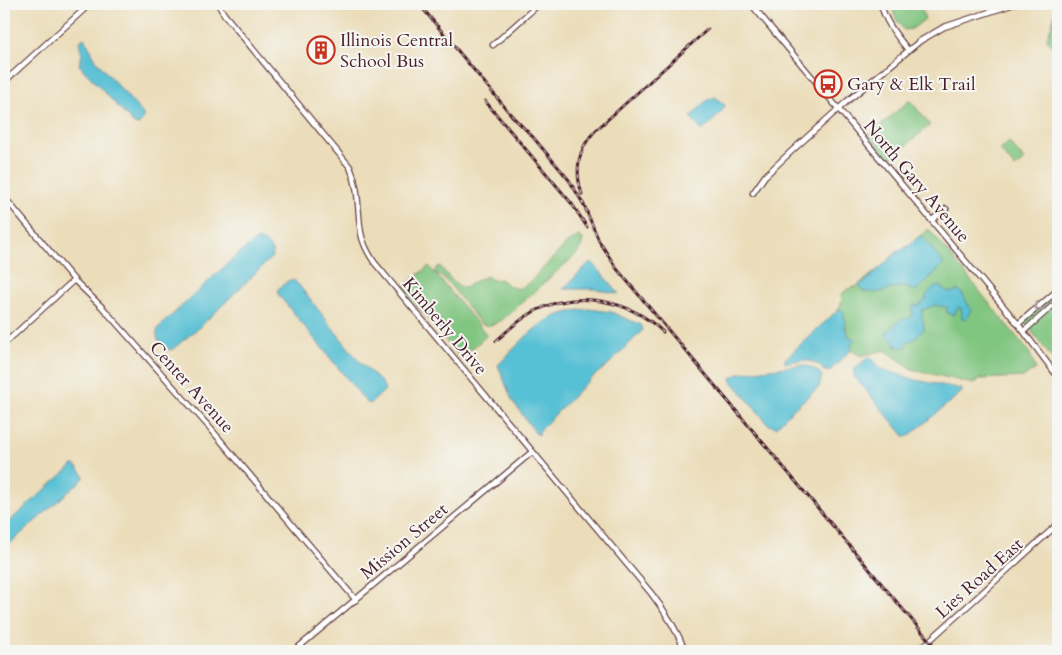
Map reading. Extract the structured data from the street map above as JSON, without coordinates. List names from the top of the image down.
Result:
{
  "streets": {
    "street": [
      "North Gary Avenue",
      "Kimberly Drive",
      "Center Avenue",
      "Mission Street",
      "Lies Road East"
    ]
  },
  "crossings": [
    ["Kimberly Drive", "Mission Street"],
    ["Center Avenue", "Mission Street"]
  ],
  "places": {
    "building": ["Illinois Central School Bus"],
    "bus stop": ["Gary & Elk Trail"]
  }
}
